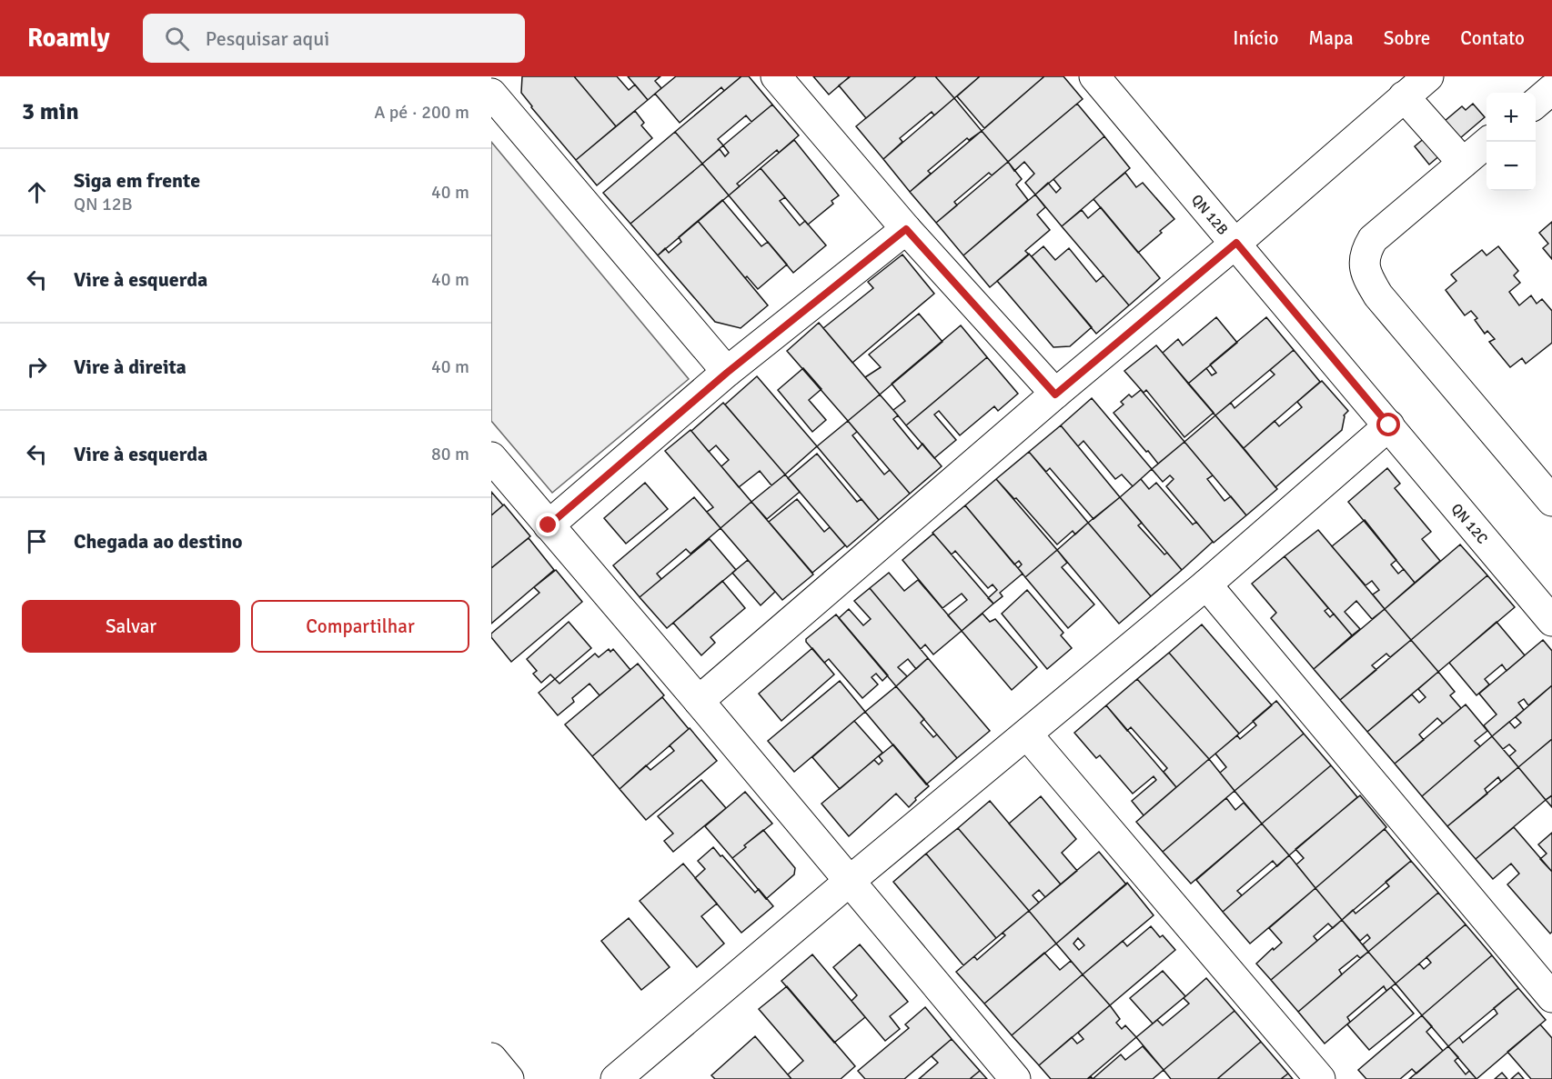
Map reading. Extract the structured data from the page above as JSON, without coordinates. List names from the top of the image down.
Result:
{
  "streets": {
    "street": ["QN 12B", "QN 12C"]
  },
  "crossings": [
    ["QN 12B", "QN 12C"]
  ],
  "page": {
    "header": "Roamly",
    "search": "Pesquisar aqui",
    "nav": [
      "Início",
      "Mapa",
      "Sobre",
      "Contato"
    ],
    "heading": ["3 min", "A pé · 200 m"],
    "map_buttons": ["+", "−"],
    "list": [
      ["Siga em frente", "QN 12B", "40 m"],
      ["Vire à esquerda", "40 m"],
      ["Vire à direita", "40 m"],
      ["Vire à esquerda", "80 m"],
      "Chegada ao destino"
    ],
    "buttons": ["Salvar", "Compartilhar"]
  }
}
